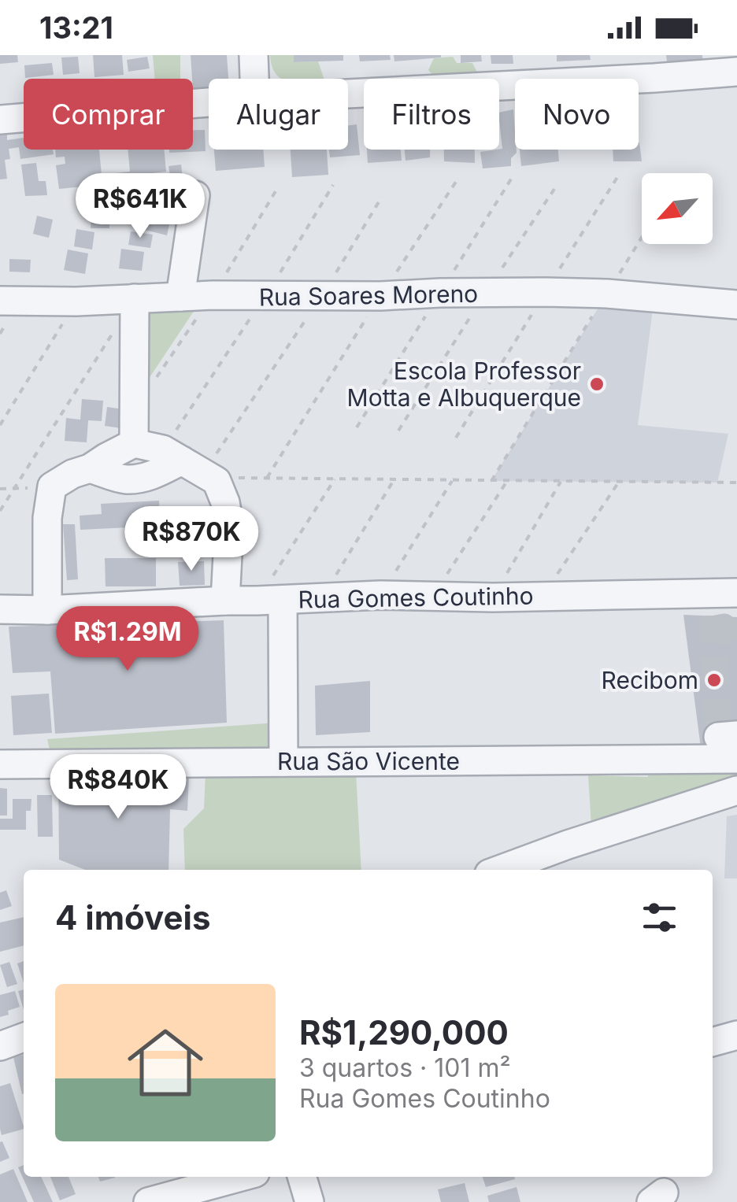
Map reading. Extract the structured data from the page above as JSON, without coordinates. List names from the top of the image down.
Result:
{
  "streets": {
    "street": ["Rua Soares Moreno", "Rua Gomes Coutinho", "Rua São Vicente"]
  },
  "places": ["Escola Professor Motta e Albuquerque", "Recibom"],
  "north": "bottom left",
  "page": {
    "status": "13:21",
    "chip": [
      "Comprar",
      "Alugar",
      "Filtros",
      "Novo"
    ],
    "price": [
      "R$641K",
      "R$870K",
      "R$1.29M",
      "R$840K"
    ],
    "heading": "4 imóveis",
    "list": [
      {
        "name": "R$1,290,000",
        "note": "3 quartos · 101 m² · Rua Gomes Coutinho"
      }
    ]
  }
}
